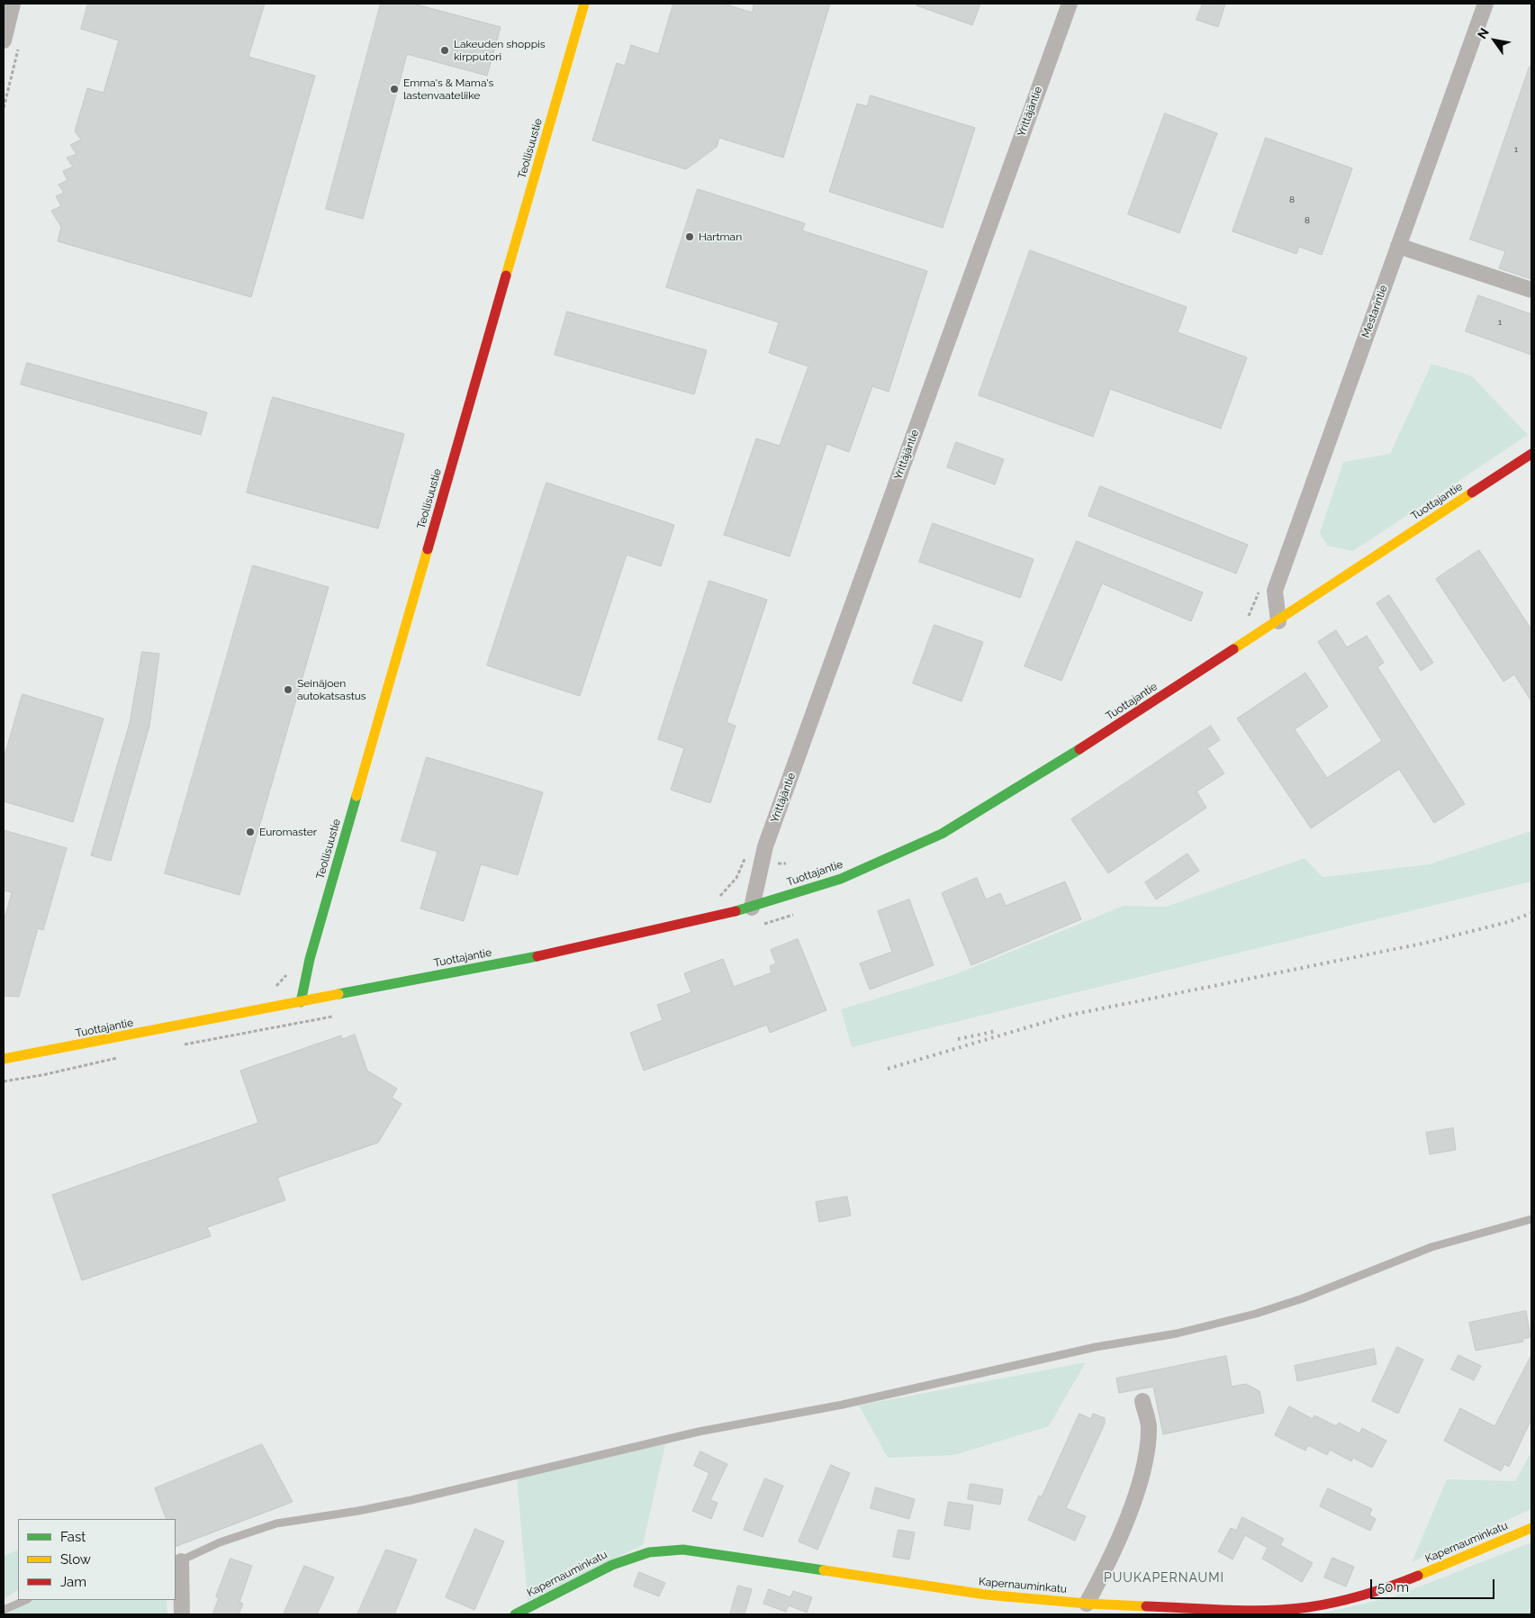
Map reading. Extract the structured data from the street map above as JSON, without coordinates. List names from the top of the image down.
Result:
{
  "streets": {
    "street": [
      "Yrittäjäntie",
      "Teollisuustie",
      "Mestarintie",
      "Tuottajantie",
      "Kapernauminkatu"
    ]
  },
  "crossings": [
    ["Yrittäjäntie", "Tuottajantie"],
    ["Teollisuustie", "Tuottajantie"],
    ["Mestarintie", "Tuottajantie"]
  ],
  "districts": ["PUUKAPERNAUMI"],
  "places": [
    "Lakeuden shoppis kirpputori",
    "Emma's & Mama's lastenvaateliike",
    "Hartman",
    "Seinäjoen autokatsastus",
    "Euromaster"
  ],
  "house_numbers": [
    "1",
    "8",
    "8",
    "1"
  ],
  "legend": ["Fast", "Slow", "Jam"],
  "scale_bar": "50 m",
  "north": "top left"
}
